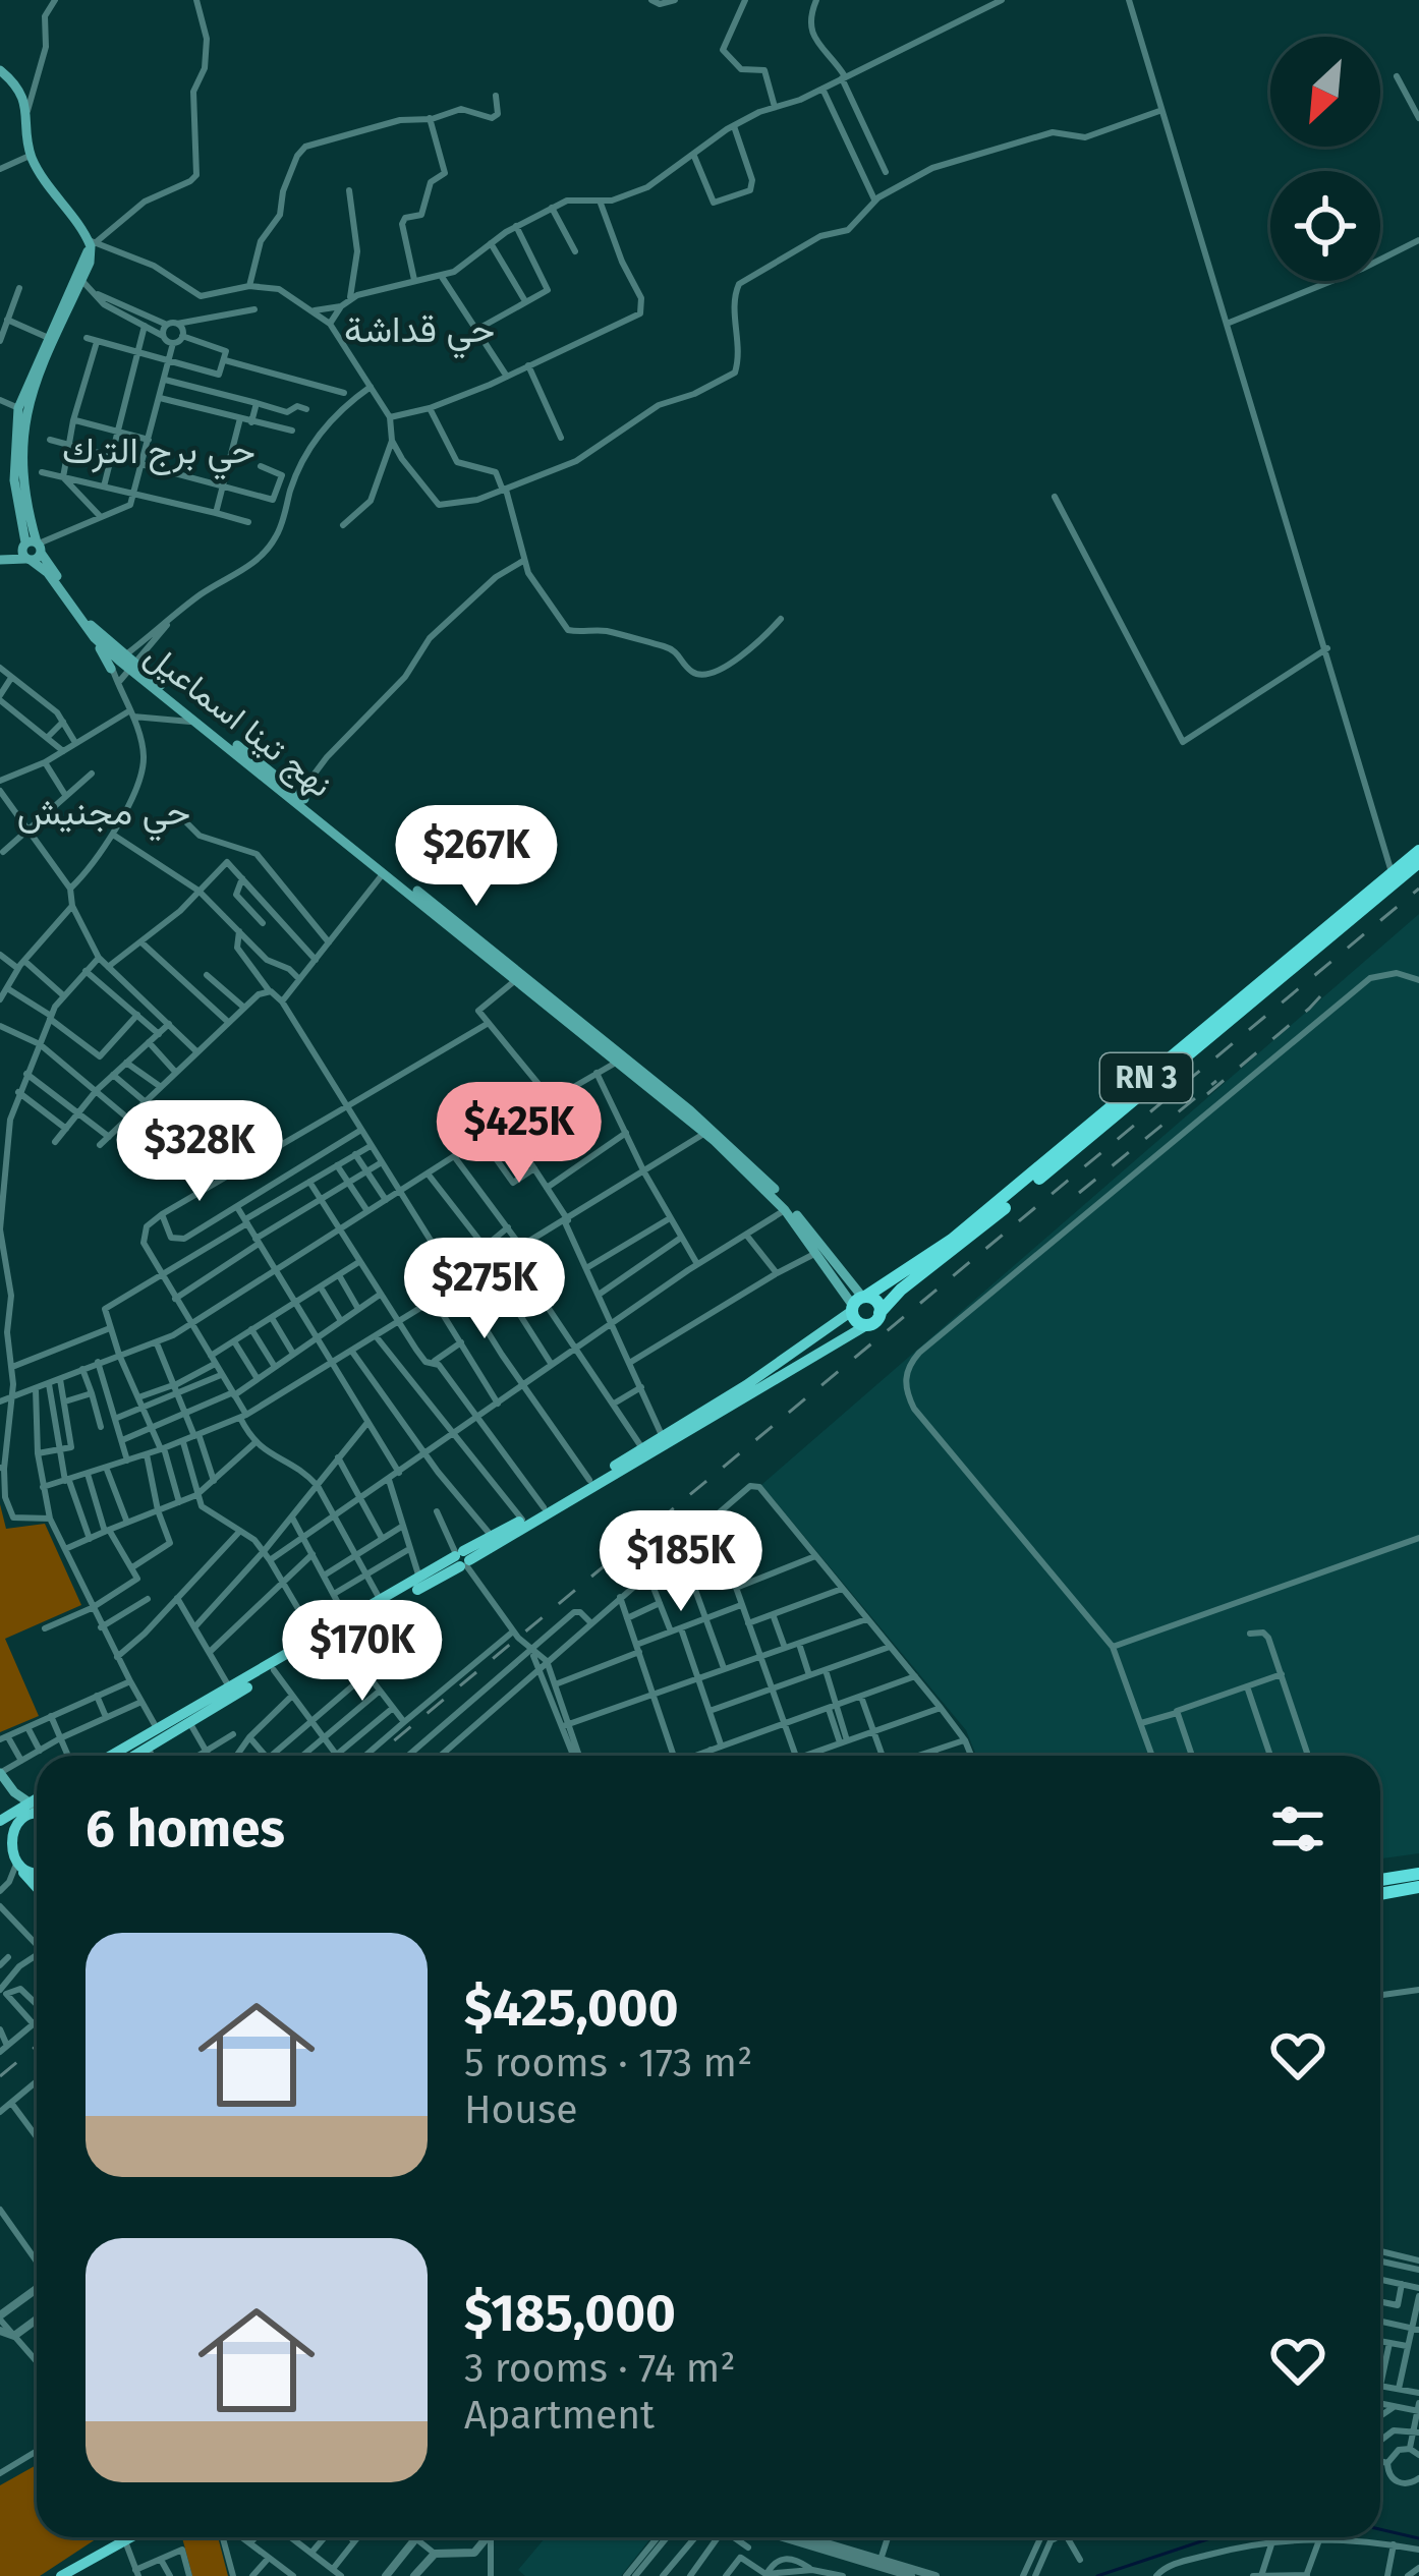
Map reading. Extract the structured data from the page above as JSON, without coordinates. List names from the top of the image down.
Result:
{
  "streets": {
    "highway": ["RN 3"],
    "main road": ["نهج تينا اسماعيل"]
  },
  "crossings": [
    ["نهج تينا اسماعيل", "RN 3"]
  ],
  "districts": ["حي قداشة", "حي برج الترك", "حي مجنيش"],
  "north": "bottom left",
  "page": {
    "price": [
      "$267K",
      "$425K",
      "$328K",
      "$275K",
      "$185K",
      "$170K"
    ],
    "heading": "6 homes",
    "list": [
      {
        "name": "$425,000",
        "note": "5 rooms · 173 m² · House"
      },
      {
        "name": "$185,000",
        "note": "3 rooms · 74 m² · Apartment"
      }
    ]
  }
}
